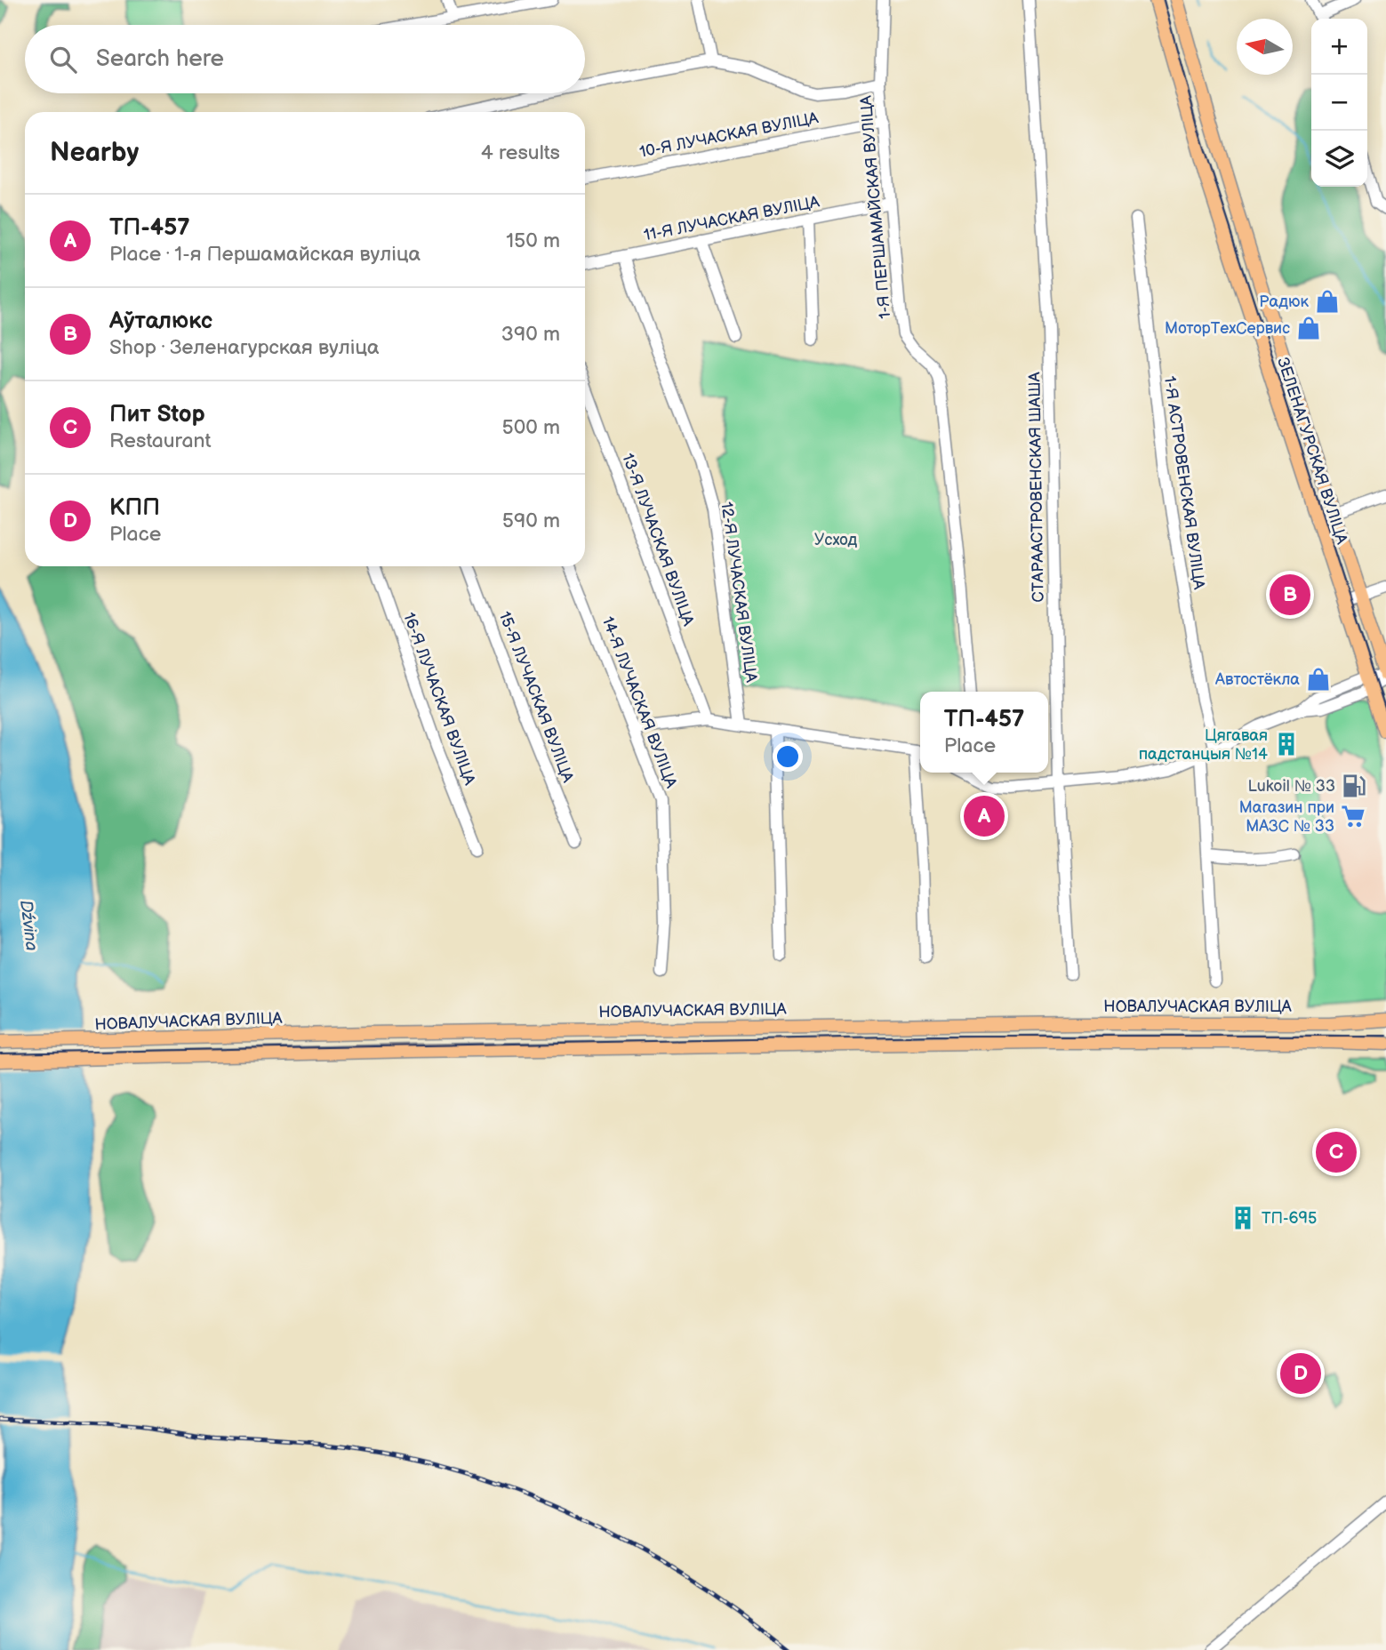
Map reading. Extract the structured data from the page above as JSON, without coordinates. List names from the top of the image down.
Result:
{
  "streets": {
    "main road": ["ЗЕЛЕНАГУРСКАЯ ВУЛІЦА", "НОВАЛУЧАСКАЯ ВУЛІЦА"],
    "street": [
      "10-Я ЛУЧАСКАЯ ВУЛІЦА",
      "1-Я ПЕРШАМАЙСКАЯ ВУЛІЦА",
      "11-Я ЛУЧАСКАЯ ВУЛІЦА",
      "1-Я АСТРОВЕНСКАЯ ВУЛІЦА",
      "СТАРААСТРОВЕНСКАЯ ШАША",
      "13-Я ЛУЧАСКАЯ ВУЛІЦА",
      "12-Я ЛУЧАСКАЯ ВУЛІЦА",
      "15-Я ЛУЧАСКАЯ ВУЛІЦА",
      "16-Я ЛУЧАСКАЯ ВУЛІЦА",
      "14-Я ЛУЧАСКАЯ ВУЛІЦА"
    ]
  },
  "crossings": [
    ["10-Я ЛУЧАСКАЯ ВУЛІЦА", "1-Я ПЕРШАМАЙСКАЯ ВУЛІЦА"],
    ["1-Я ПЕРШАМАЙСКАЯ ВУЛІЦА", "11-Я ЛУЧАСКАЯ ВУЛІЦА"],
    ["11-Я ЛУЧАСКАЯ ВУЛІЦА", "12-Я ЛУЧАСКАЯ ВУЛІЦА"]
  ],
  "water": ["Dźvina"],
  "parks": ["Усход"],
  "places": {
    "shop": ["Радюк", "МоторТехСервис", "Автостёкла"],
    "building": ["Цягавая падстанцыя №14", "ТП-695"],
    "fuel station": ["Lukoil № 33"],
    "supermarket": ["Магазин при МАЗС № 33"]
  },
  "north": "left",
  "page": {
    "map_buttons": ["+", "−"],
    "search": "Search here",
    "heading": ["Nearby", "4 results"],
    "list": [
      {
        "mark": "A",
        "name": "ТП-457",
        "note": "Place · 1-я Першамайская вуліца",
        "value": "150 m"
      },
      {
        "mark": "B",
        "name": "Аўталюкс",
        "note": "Shop · Зеленагурская вуліца",
        "value": "390 m"
      },
      {
        "mark": "C",
        "name": "Пит Stop",
        "note": "Restaurant",
        "value": "500 m"
      },
      {
        "mark": "D",
        "name": "КПП",
        "note": "Place",
        "value": "590 m"
      }
    ],
    "pins": [
      "B",
      "A",
      "C",
      "D"
    ],
    "popup": ["ТП-457", "Place"]
  }
}
